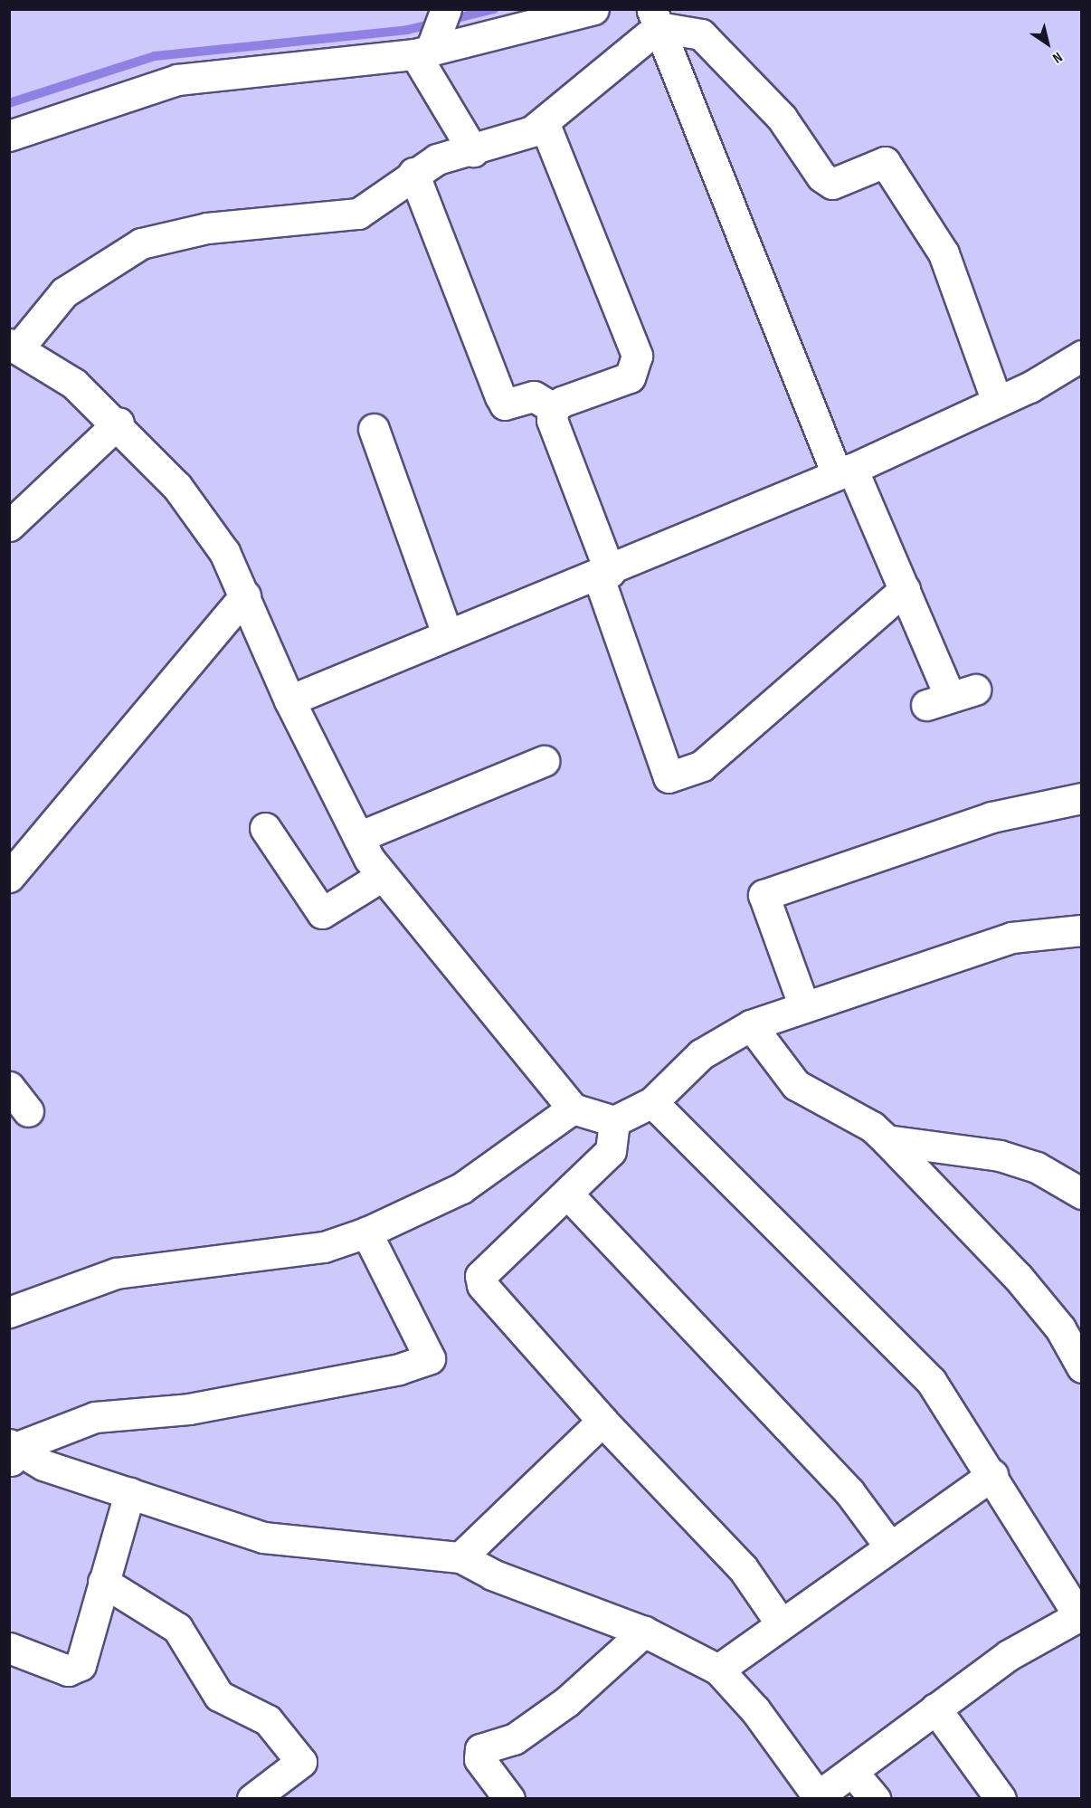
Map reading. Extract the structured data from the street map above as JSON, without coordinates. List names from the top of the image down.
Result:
{
  "north": "bottom right"
}
